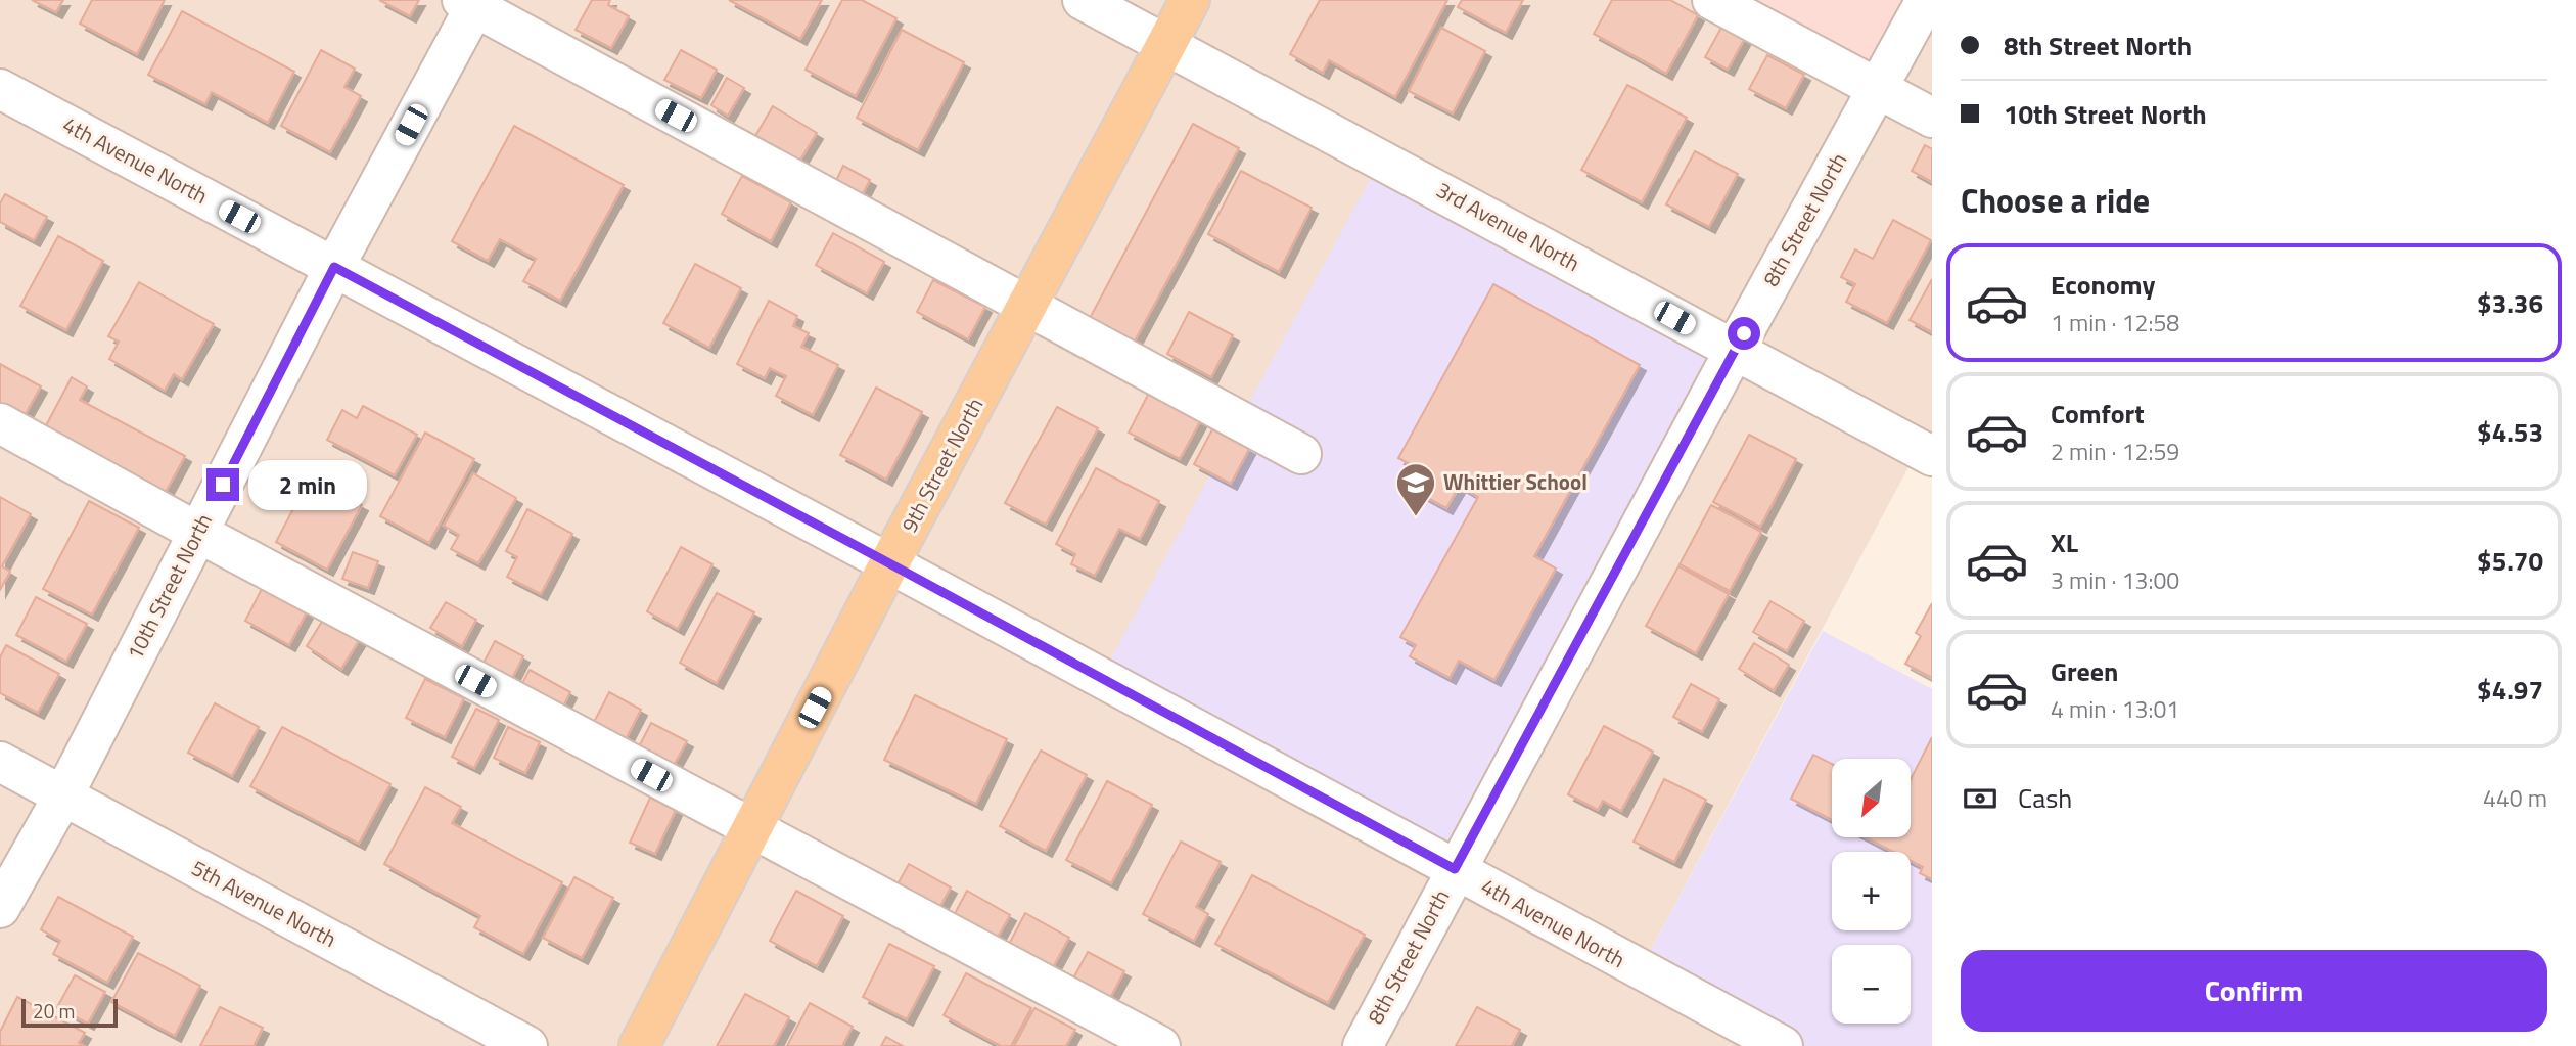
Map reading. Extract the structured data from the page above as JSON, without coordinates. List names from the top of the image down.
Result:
{
  "streets": {
    "main road": ["9th Street North"],
    "street": [
      "4th Avenue North",
      "8th Street North",
      "3rd Avenue North",
      "10th Street North",
      "5th Avenue North"
    ]
  },
  "crossings": [
    ["4th Avenue North", "8th Street North"],
    ["4th Avenue North", "9th Street North"],
    ["4th Avenue North", "10th Street North"],
    ["8th Street North", "3rd Avenue North"],
    ["3rd Avenue North", "9th Street North"],
    ["10th Street North", "5th Avenue North"]
  ],
  "places": {
    "school or university": ["Whittier School"]
  },
  "scale_bar": "20 m",
  "north": "bottom left",
  "page": {
    "banner": ["8th Street North", "10th Street North"],
    "heading": "Choose a ride",
    "list": [
      {
        "name": "Economy",
        "note": "1 min · 12:58",
        "value": "$3.36"
      },
      {
        "name": "Comfort",
        "note": "2 min · 12:59",
        "value": "$4.53"
      },
      {
        "name": "XL",
        "note": "3 min · 13:00",
        "value": "$5.70"
      },
      {
        "name": "Green",
        "note": "4 min · 13:01",
        "value": "$4.97"
      }
    ],
    "bubble": "2 min",
    "map_buttons": ["+", "−"],
    "pay": ["Cash", "440 m"],
    "buttons": "Confirm",
    "scale": "20 m"
  }
}
